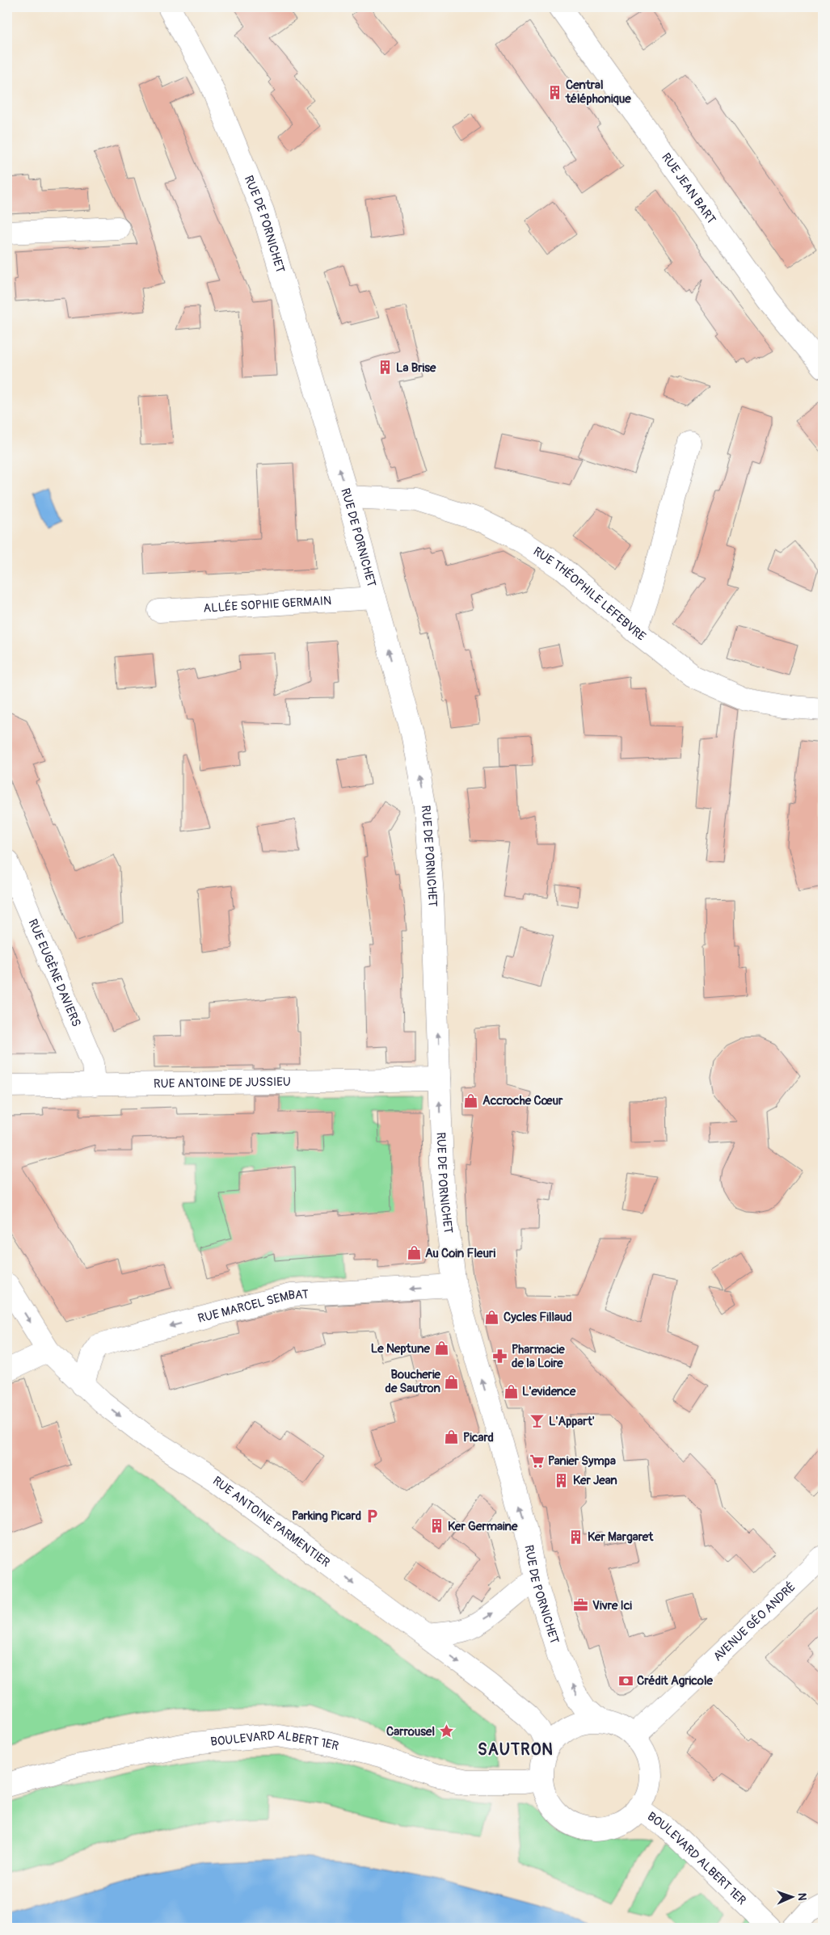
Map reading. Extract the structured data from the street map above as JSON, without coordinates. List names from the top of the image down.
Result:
{
  "streets": {
    "street": [
      "RUE JEAN BART",
      "RUE DE PORNICHET",
      "RUE THÉOPHILE LEFEBVRE",
      "ALLÉE SOPHIE GERMAIN",
      "RUE EUGÈNE DAVIERS",
      "RUE ANTOINE DE JUSSIEU",
      "RUE MARCEL SEMBAT",
      "RUE ANTOINE PARMENTIER",
      "AVENUE GÉO ANDRÉ",
      "BOULEVARD ALBERT 1ER"
    ]
  },
  "crossings": [
    ["RUE DE PORNICHET", "RUE THÉOPHILE LEFEBVRE"],
    ["RUE DE PORNICHET", "ALLÉE SOPHIE GERMAIN"],
    ["RUE DE PORNICHET", "RUE ANTOINE DE JUSSIEU"],
    ["RUE DE PORNICHET", "RUE MARCEL SEMBAT"],
    ["RUE DE PORNICHET", "RUE ANTOINE PARMENTIER"],
    ["RUE DE PORNICHET", "AVENUE GÉO ANDRÉ"],
    ["RUE DE PORNICHET", "BOULEVARD ALBERT 1ER"],
    ["RUE EUGÈNE DAVIERS", "RUE ANTOINE DE JUSSIEU"],
    ["RUE MARCEL SEMBAT", "RUE ANTOINE PARMENTIER"],
    ["RUE ANTOINE PARMENTIER", "AVENUE GÉO ANDRÉ"],
    ["RUE ANTOINE PARMENTIER", "BOULEVARD ALBERT 1ER"],
    ["AVENUE GÉO ANDRÉ", "BOULEVARD ALBERT 1ER"]
  ],
  "one_way": ["RUE DE PORNICHET", "RUE MARCEL SEMBAT", "RUE ANTOINE PARMENTIER"],
  "districts": ["SAUTRON"],
  "places": {
    "building": [
      "Central téléphonique",
      "La Brise",
      "Ker Jean",
      "Ker Germaine",
      "Ker Margaret"
    ],
    "shop": [
      "Accroche Cœur",
      "Au Coin Fleuri",
      "Cycles Fillaud",
      "Le Neptune",
      "Boucherie de Sautron",
      "L'evidence",
      "Picard"
    ],
    "pharmacy": ["Pharmacie de la Loire"],
    "bar": ["L'Appart'"],
    "supermarket": ["Panier Sympa"],
    "parking": ["Parking Picard"],
    "office": ["Vivre Ici"],
    "bank": ["Crédit Agricole"],
    "place": ["Carrousel"]
  },
  "north": "right"
}
